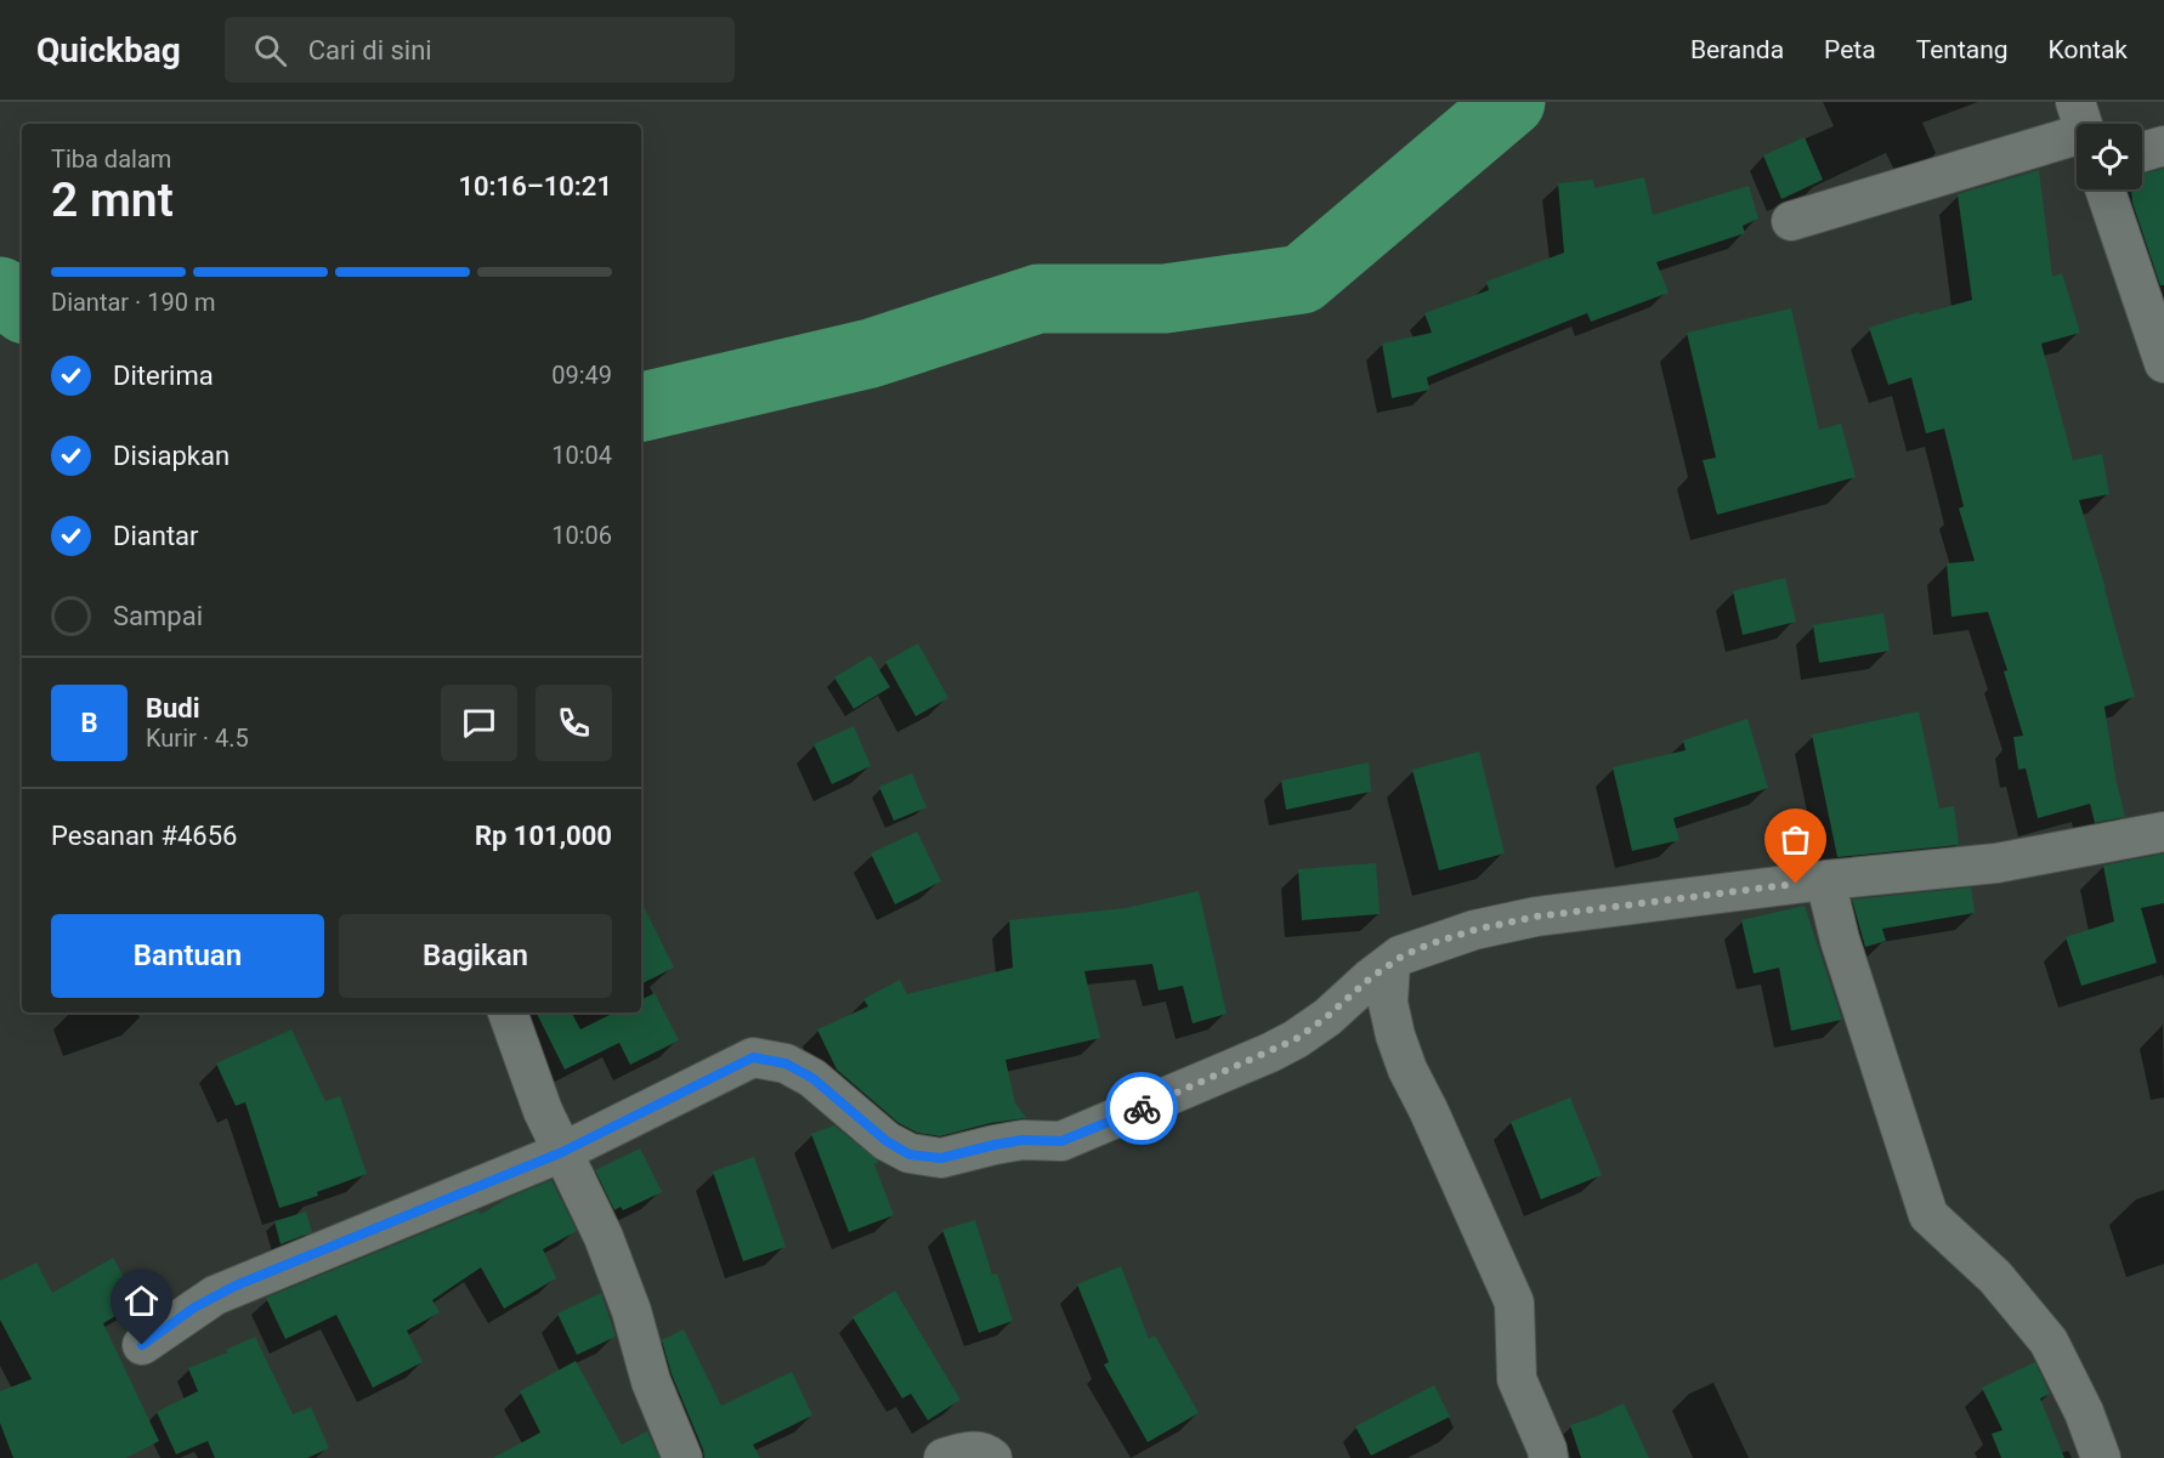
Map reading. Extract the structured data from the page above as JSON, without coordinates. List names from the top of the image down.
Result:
{
  "page": {
    "header": "Quickbag",
    "search": "Cari di sini",
    "nav": [
      "Beranda",
      "Peta",
      "Tentang",
      "Kontak"
    ],
    "heading": ["2 mnt", "Tiba dalam", "10:16–10:21"],
    "panel": [
      "Budi",
      "Kurir · 4.5",
      "Pesanan #4656",
      "Rp 101,000"
    ],
    "bar": "Diantar · 190 m",
    "list": [
      ["Diterima", "09:49"],
      ["Disiapkan", "10:04"],
      ["Diantar", "10:06"],
      "Sampai"
    ],
    "round": "B",
    "buttons": ["Bantuan", "Bagikan"]
  }
}
